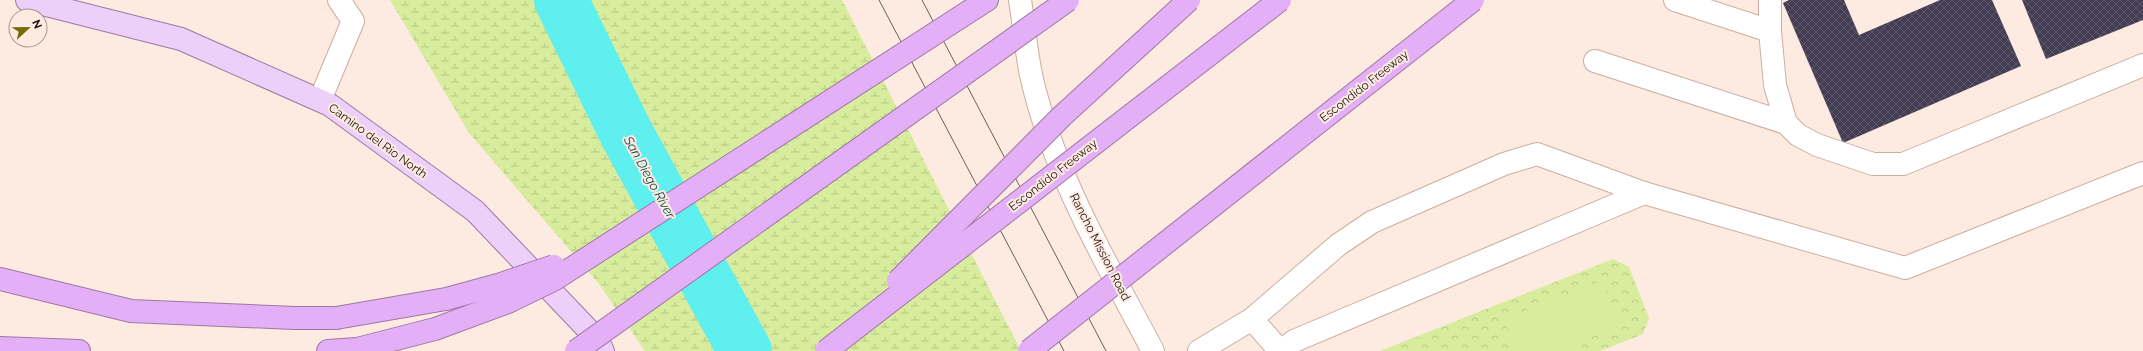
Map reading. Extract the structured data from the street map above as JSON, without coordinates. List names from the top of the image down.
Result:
{
  "streets": {
    "highway": ["Escondido Freeway"],
    "main road": ["Camino del Rio North"],
    "street": ["Rancho Mission Road"]
  },
  "water": ["San Diego River"],
  "north": "right"
}
